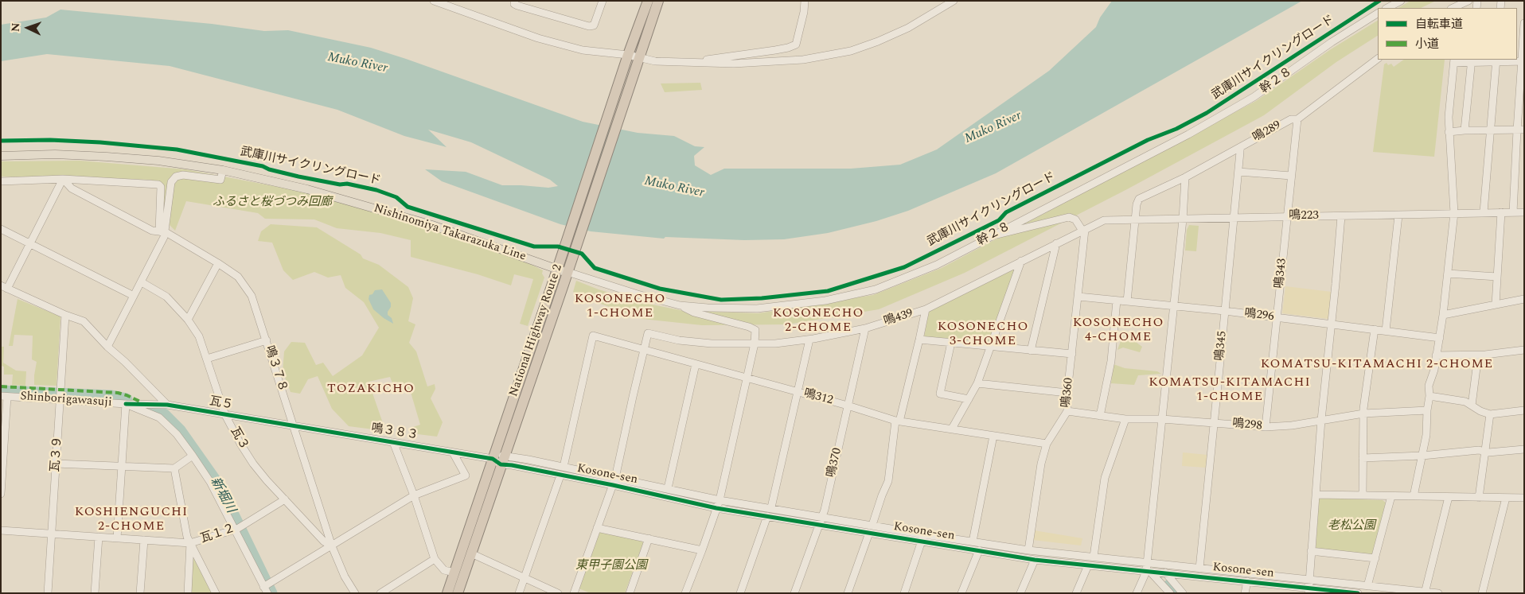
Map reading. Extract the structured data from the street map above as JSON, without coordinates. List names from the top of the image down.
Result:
{
  "streets": {
    "highway": ["National Highway Route 2"],
    "main road": ["Nishinomiya Takarazuka Line"],
    "street": [
      "幹２８",
      "鳴289",
      "鳴223",
      "鳴343",
      "鳴296",
      "鳴439",
      "鳴345",
      "鳴３７８",
      "鳴360",
      "鳴312",
      "Shinborigawasuji",
      "瓦５",
      "鳴298",
      "鳴３８３",
      "瓦３",
      "瓦３９",
      "鳴370",
      "Kosone-sen",
      "瓦１２"
    ],
    "cycle path": ["武庫川サイクリングロード"]
  },
  "crossings": [
    ["幹２８", "Nishinomiya Takarazuka Line"],
    ["幹２８", "National Highway Route 2"],
    ["鳴289", "鳴223"],
    ["鳴289", "鳴343"],
    ["鳴289", "鳴345"],
    ["鳴223", "鳴343"],
    ["鳴223", "鳴439"],
    ["鳴223", "鳴345"],
    ["鳴223", "鳴360"],
    ["Nishinomiya Takarazuka Line", "National Highway Route 2"],
    ["鳴343", "鳴296"],
    ["鳴343", "鳴298"],
    ["鳴296", "鳴345"],
    ["鳴296", "鳴360"],
    ["鳴439", "鳴360"],
    ["鳴439", "鳴312"],
    ["鳴439", "鳴370"],
    ["National Highway Route 2", "鳴３８３"],
    ["National Highway Route 2", "Kosone-sen"],
    ["鳴345", "鳴298"],
    ["鳴345", "Kosone-sen"],
    ["鳴３７８", "瓦５"],
    ["鳴３７８", "鳴３８３"],
    ["鳴３７８", "瓦３"],
    ["鳴360", "鳴312"],
    ["鳴360", "鳴298"],
    ["鳴360", "Kosone-sen"],
    ["鳴312", "鳴370"],
    ["鳴312", "Kosone-sen"],
    ["Shinborigawasuji", "瓦５"],
    ["Shinborigawasuji", "瓦３９"],
    ["Shinborigawasuji", "瓦１２"],
    ["瓦５", "鳴３８３"],
    ["瓦５", "瓦３"],
    ["鳴３８３", "Kosone-sen"],
    ["瓦３", "瓦１２"],
    ["瓦３９", "瓦１２"],
    ["鳴370", "Kosone-sen"]
  ],
  "districts": [
    "KOSONECHO 1-CHOME",
    "KOSONECHO 2-CHOME",
    "KOSONECHO 4-CHOME",
    "KOSONECHO 3-CHOME",
    "KOMATSU-KITAMACHI 2-CHOME",
    "KOMATSU-KITAMACHI 1-CHOME",
    "TOZAKICHO",
    "KOSHIENGUCHI 2-CHOME"
  ],
  "water": ["Muko River", "新堀川"],
  "parks": ["ふるさと桜づつみ回廊", "老松公園", "東甲子園公園"],
  "legend": ["自転車道", "小道"],
  "north": "left"
}
